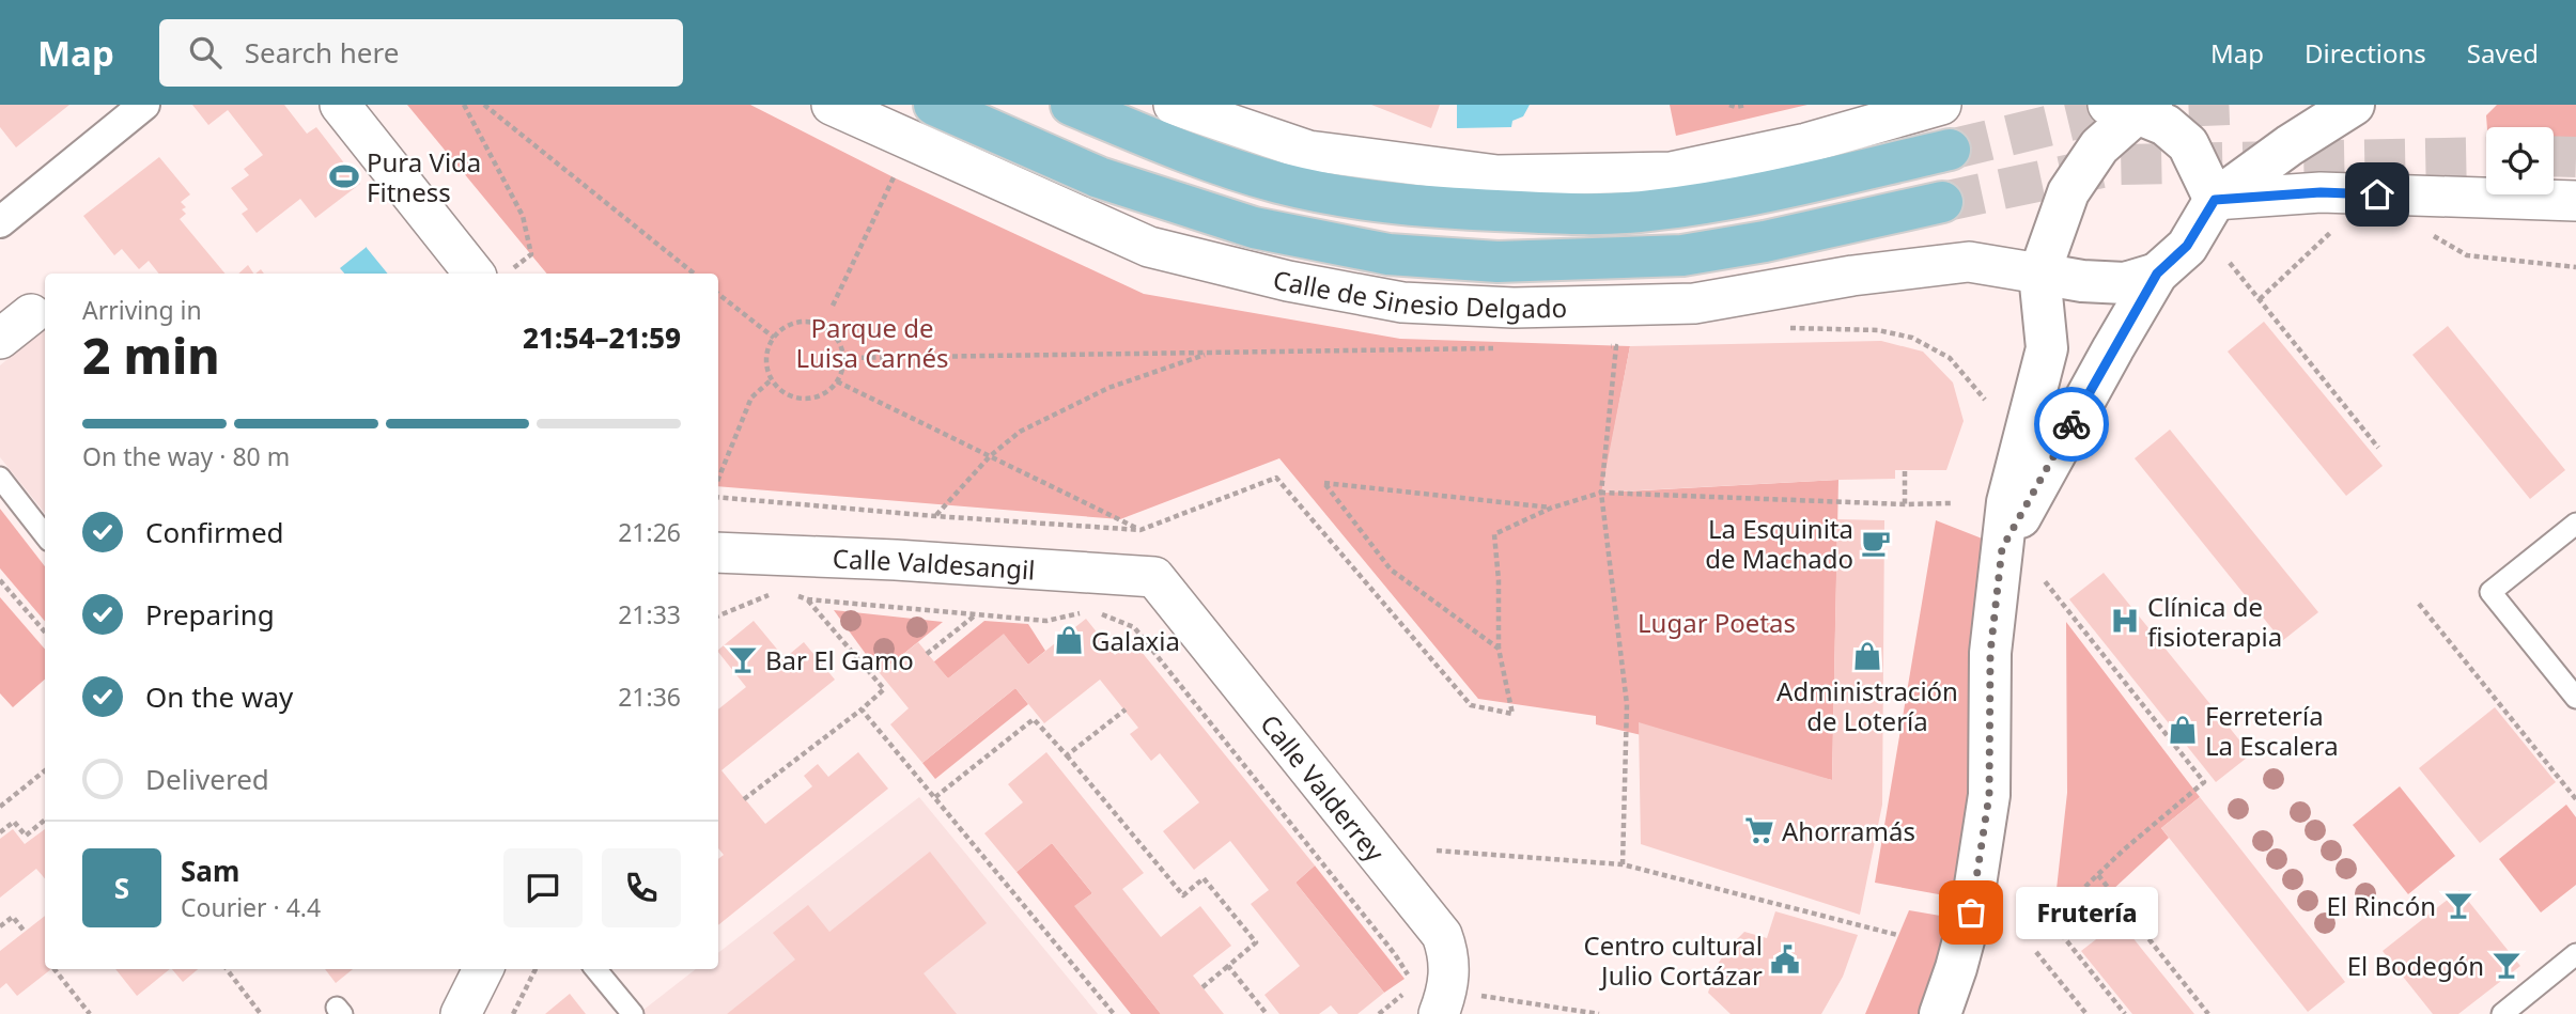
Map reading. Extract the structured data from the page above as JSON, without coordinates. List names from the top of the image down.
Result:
{
  "streets": {
    "main road": ["Calle de Sinesio Delgado"],
    "street": ["Calle Valdesangil", "Calle Valderrey"]
  },
  "crossings": [
    ["Calle Valdesangil", "Calle Valderrey"]
  ],
  "parks": ["Parque de Luisa Carnés", "Lugar Poetas"],
  "places": {
    "sports": ["Pura Vida Fitness"],
    "cafe": ["La Esquinita de Machado"],
    "hospital": ["Clínica de fisioterapia"],
    "shop": ["Galaxia", "Administración de Lotería", "Ferretería La Escalera"],
    "bar": ["Bar El Gamo", "El Rincón", "El Bodegón"],
    "supermarket": ["Ahorramás"],
    "other": ["Frutería"],
    "public building": ["Centro cultural Julio Cortázar"]
  },
  "page": {
    "header": "Map",
    "search": "Search here",
    "nav": ["Map", "Directions", "Saved"],
    "heading": ["2 min", "Arriving in", "21:54–21:59"],
    "panel": ["Sam", "Courier · 4.4"],
    "bar": "On the way · 80 m",
    "list": [
      ["Confirmed", "21:26"],
      ["Preparing", "21:33"],
      ["On the way", "21:36"],
      "Delivered"
    ],
    "round": "S",
    "bubble": "Frutería"
  }
}
